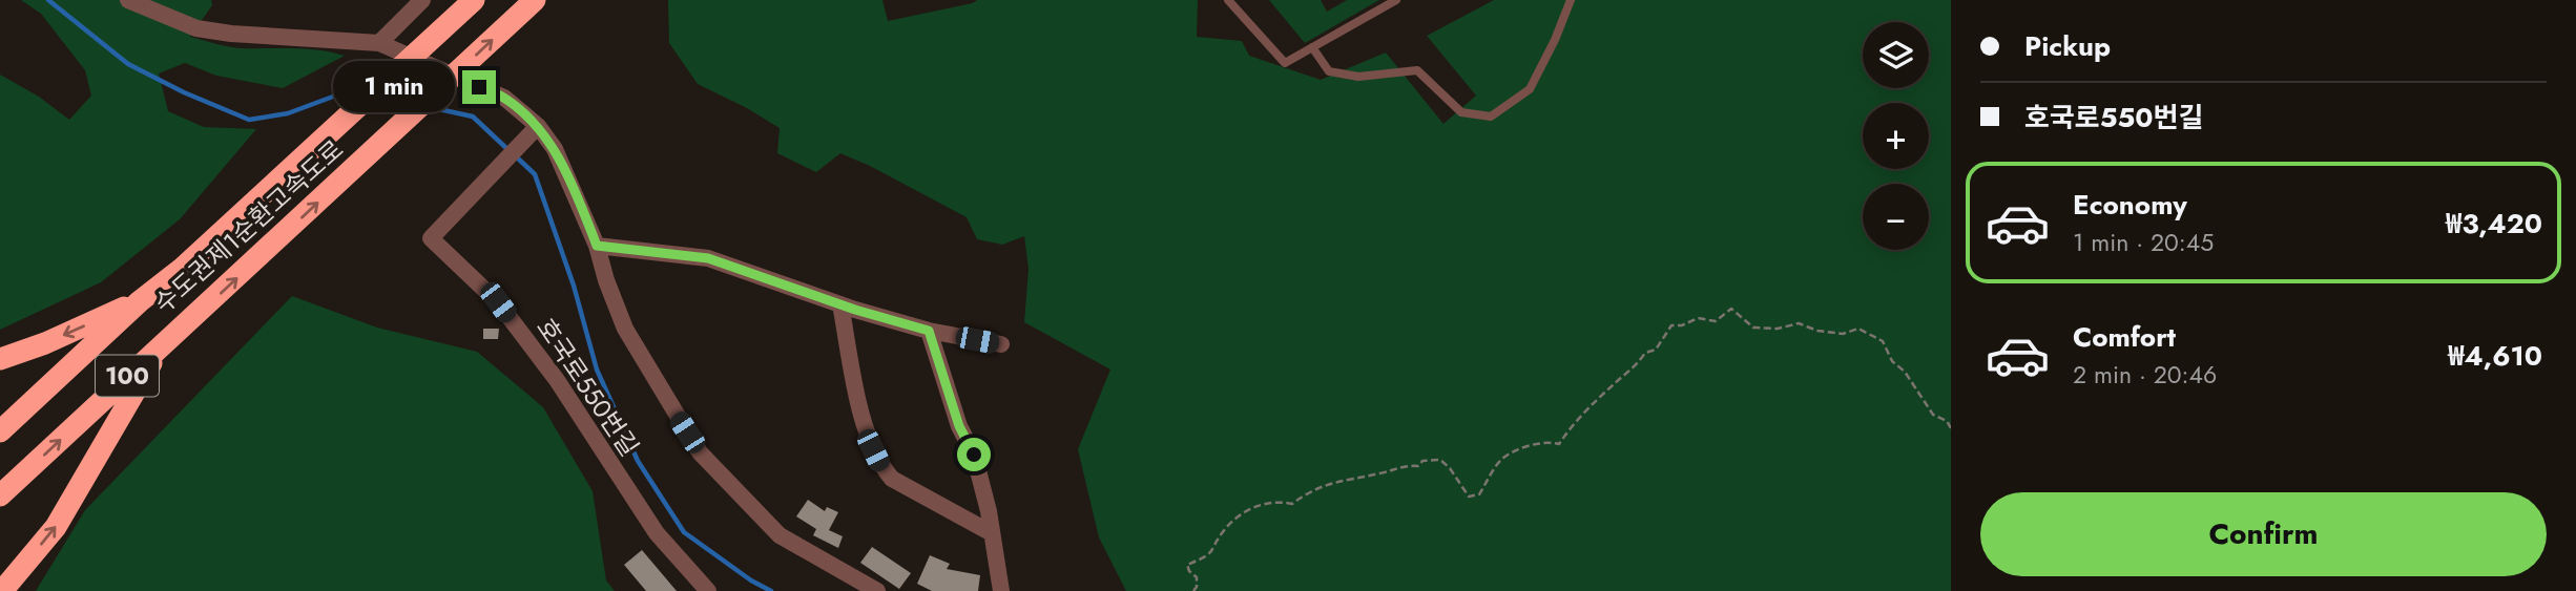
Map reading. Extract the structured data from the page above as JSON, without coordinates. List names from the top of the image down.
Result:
{
  "streets": {
    "highway": ["수도권제1순환고속도로", "100"],
    "street": ["호국로550번길"]
  },
  "page": {
    "banner": ["Pickup", "호국로550번길"],
    "map_buttons": ["+", "−"],
    "bubble": "1 min",
    "list": [
      {
        "name": "Economy",
        "note": "1 min · 20:45",
        "value": "₩3,420"
      },
      {
        "name": "Comfort",
        "note": "2 min · 20:46",
        "value": "₩4,610"
      }
    ],
    "buttons": "Confirm"
  }
}
